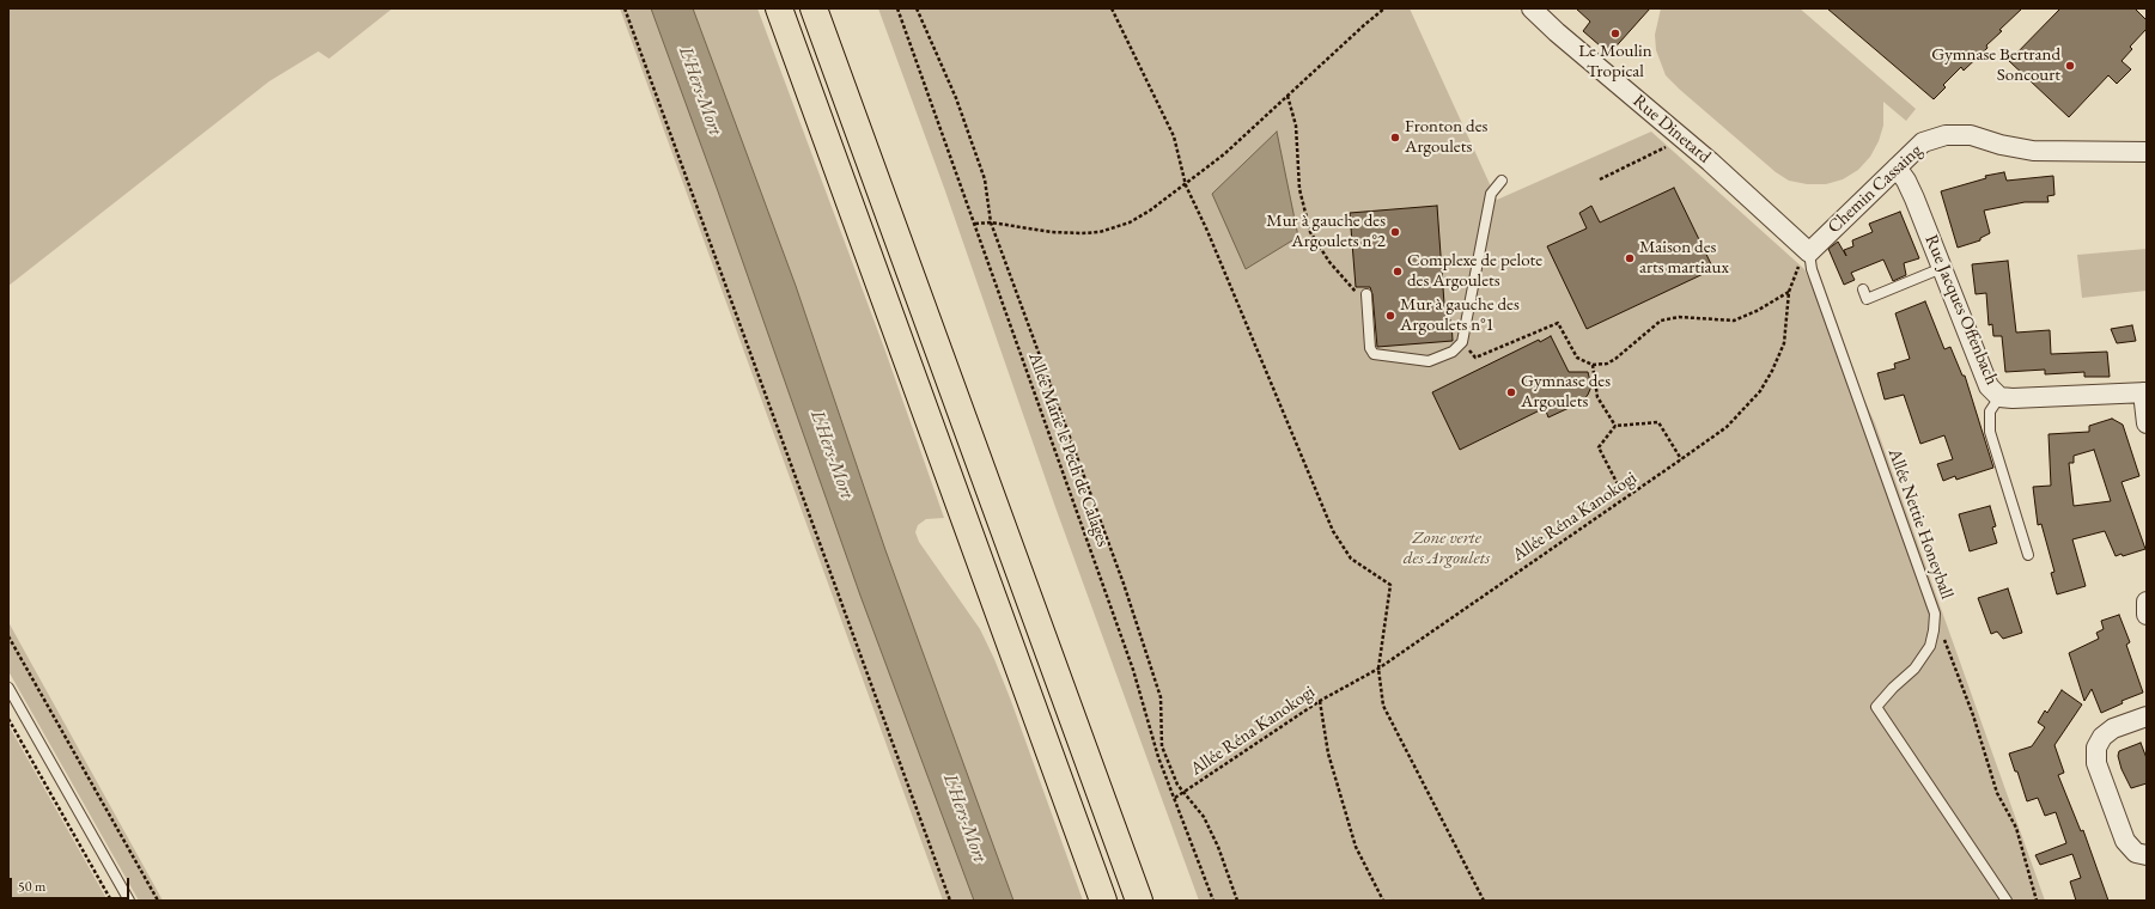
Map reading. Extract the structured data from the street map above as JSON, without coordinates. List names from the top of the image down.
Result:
{
  "streets": {
    "street": ["Rue Dinetard", "Chemin Cassaing", "Rue Jacques Offenbach"],
    "lane": ["Allée Nettie Honeyball"],
    "path": ["Allée Marie le Pech de Calages", "Allée Réna Kanokogi"]
  },
  "crossings": [
    ["Rue Dinetard", "Chemin Cassaing"],
    ["Rue Dinetard", "Allée Réna Kanokogi"],
    ["Rue Dinetard", "Allée Nettie Honeyball"],
    ["Chemin Cassaing", "Rue Jacques Offenbach"],
    ["Chemin Cassaing", "Allée Réna Kanokogi"],
    ["Chemin Cassaing", "Allée Nettie Honeyball"],
    ["Allée Marie le Pech de Calages", "Allée Réna Kanokogi"],
    ["Allée Réna Kanokogi", "Allée Nettie Honeyball"]
  ],
  "water": ["L'Hers-Mort"],
  "parks": ["Zone verte des Argoulets"],
  "places": [
    "Le Moulin Tropical",
    "Gymnase Bertrand Soncourt",
    "Fronton des Argoulets",
    "Mur à gauche des Argoulets n°2",
    "Maison des arts martiaux",
    "Complexe de pelote des Argoulets",
    "Mur à gauche des Argoulets n°1",
    "Gymnase des Argoulets"
  ],
  "scale_bar": "50 m"
}
